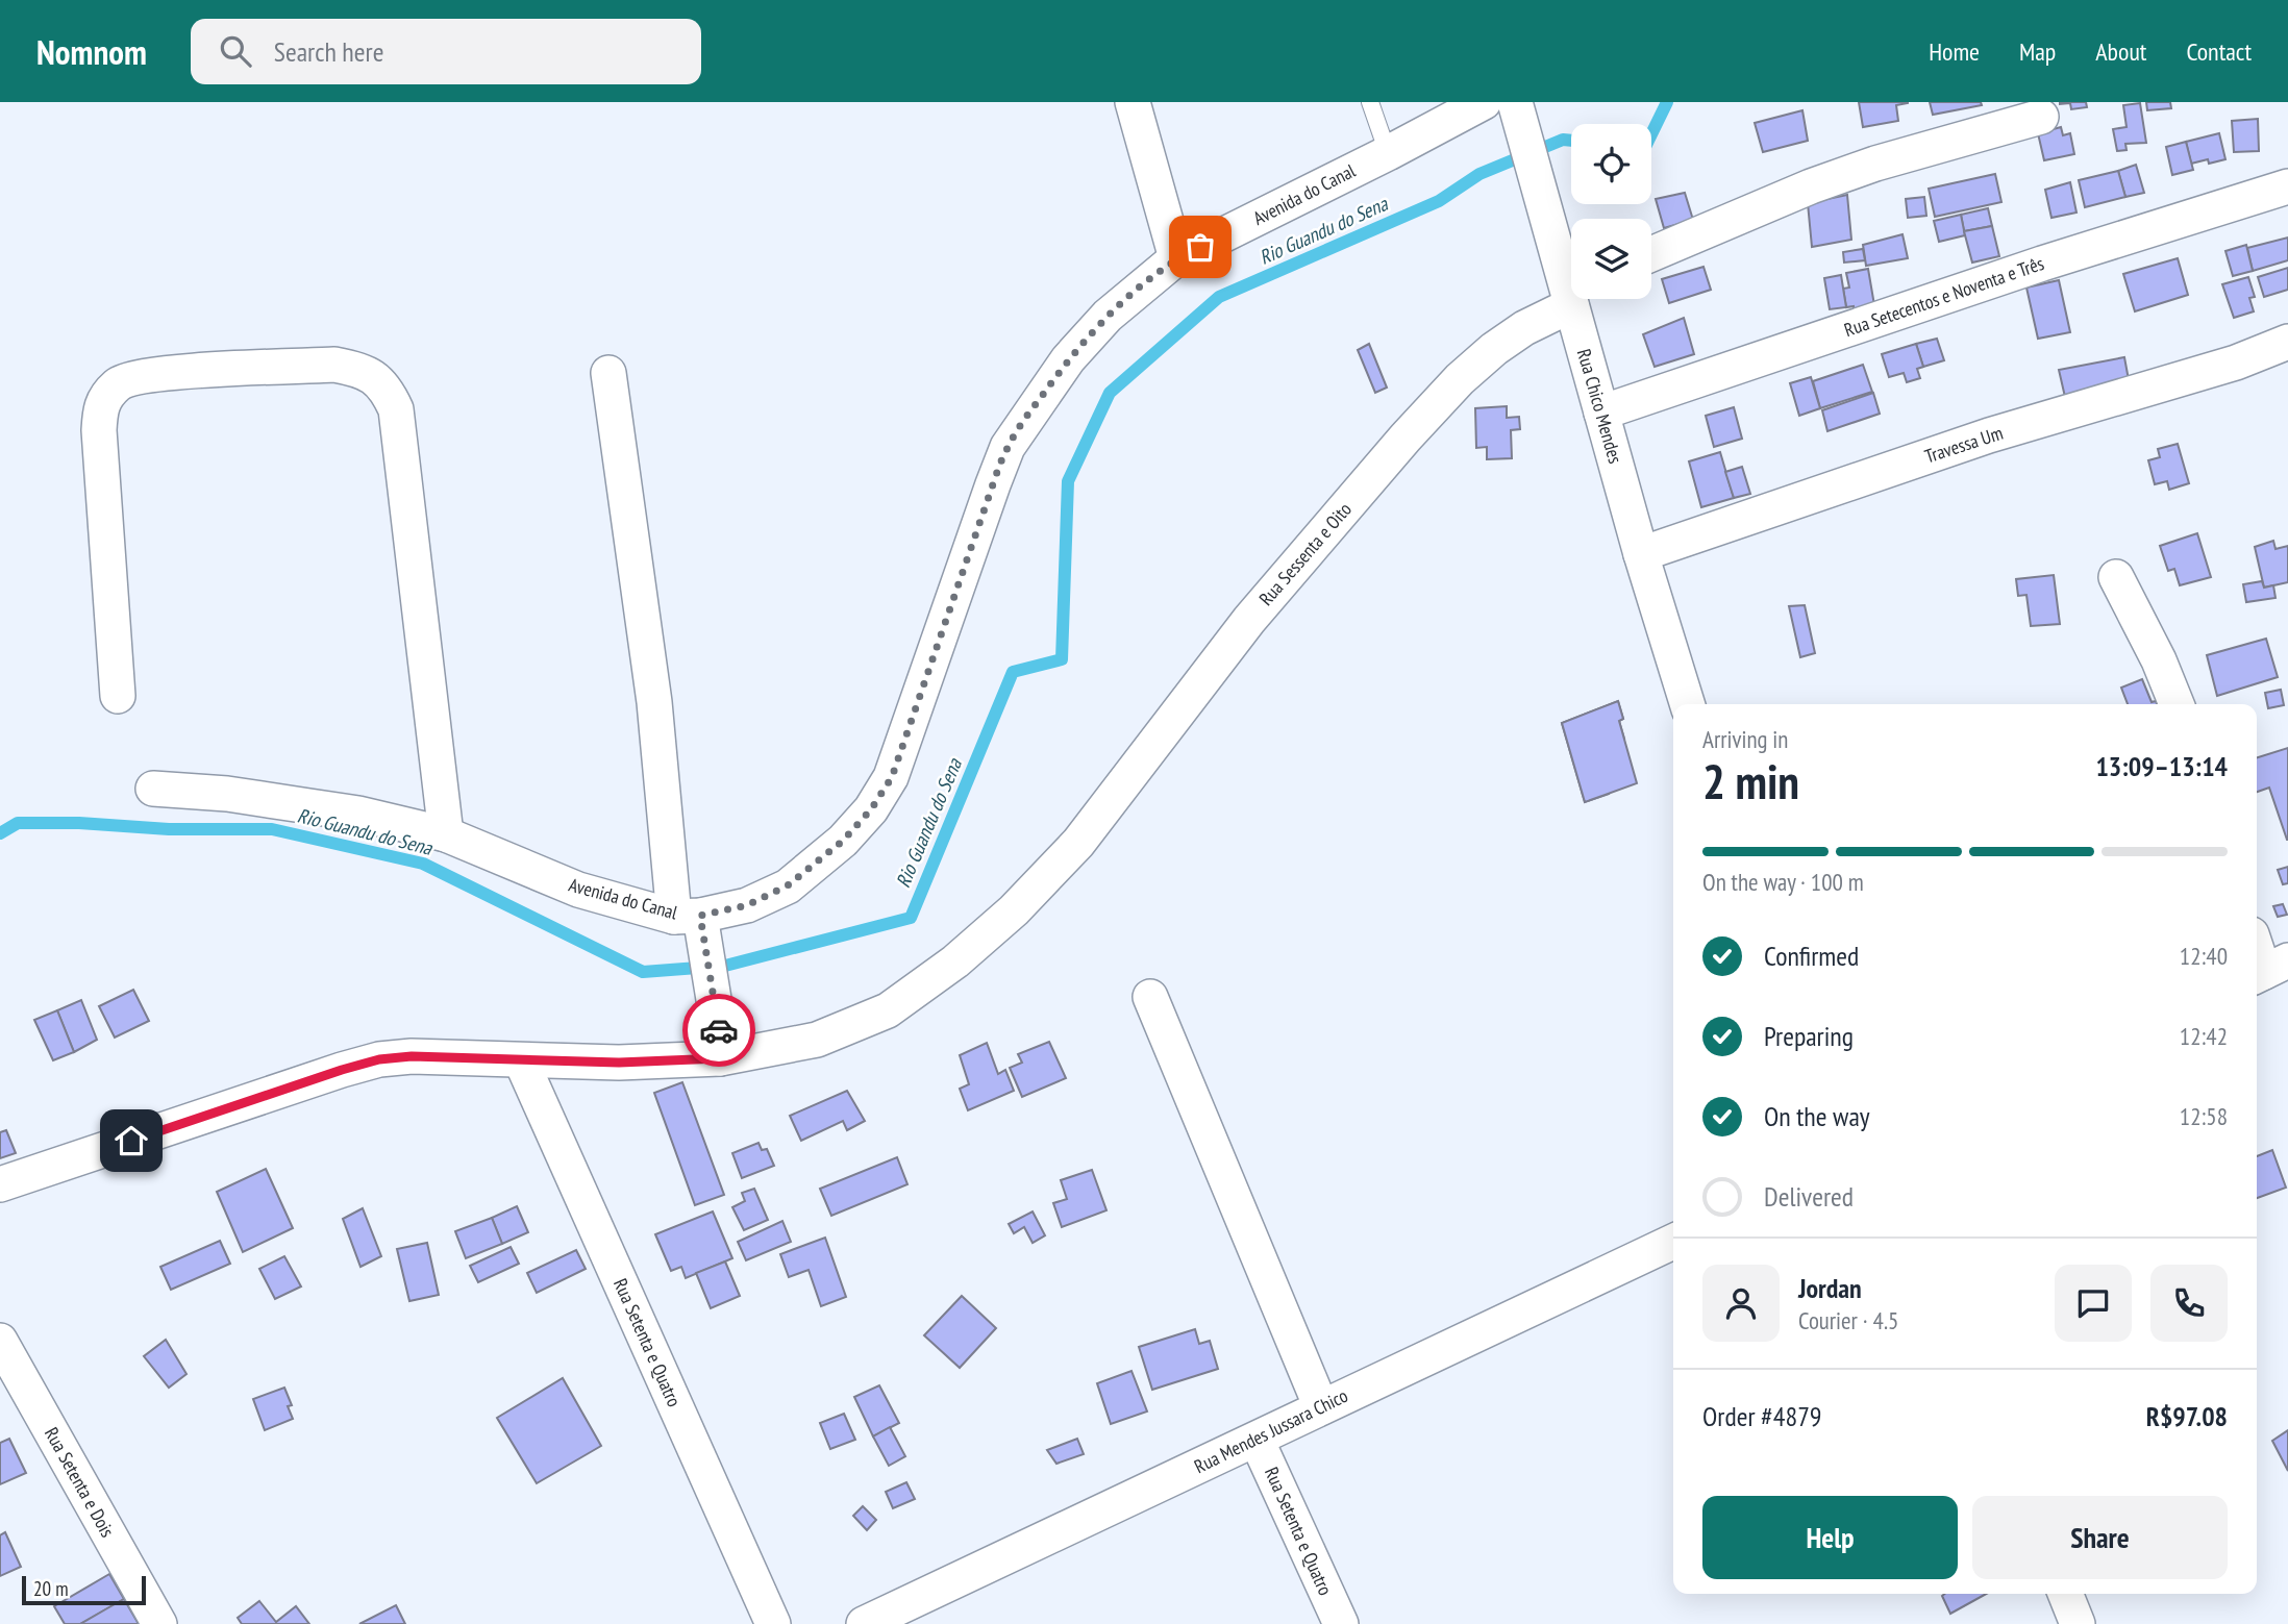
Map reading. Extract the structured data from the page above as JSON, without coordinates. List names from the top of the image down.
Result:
{
  "streets": {
    "street": [
      "Avenida do Canal",
      "Rua Setecentos e Noventa e Três",
      "Rua Chico Mendes",
      "Travessa Um",
      "Rua Sessenta e Oito",
      "Rua Setenta e Quatro",
      "Rua Mendes Jussara Chico",
      "Rua Setenta e Dois"
    ]
  },
  "crossings": [
    ["Rua Setecentos e Noventa e Três", "Rua Chico Mendes"],
    ["Rua Chico Mendes", "Travessa Um"],
    ["Rua Sessenta e Oito", "Rua Setenta e Quatro"],
    ["Rua Setenta e Quatro", "Rua Mendes Jussara Chico"]
  ],
  "water": ["Rio Guandu do Sena"],
  "scale_bar": "20 m",
  "page": {
    "header": "Nomnom",
    "search": "Search here",
    "nav": [
      "Home",
      "Map",
      "About",
      "Contact"
    ],
    "heading": ["2 min", "Arriving in", "13:09–13:14"],
    "panel": [
      "Jordan",
      "Courier · 4.5",
      "Order #4879",
      "R$97.08"
    ],
    "bar": "On the way · 100 m",
    "list": [
      ["Confirmed", "12:40"],
      ["Preparing", "12:42"],
      ["On the way", "12:58"],
      "Delivered"
    ],
    "buttons": ["Help", "Share"],
    "scale": "20 m"
  }
}
